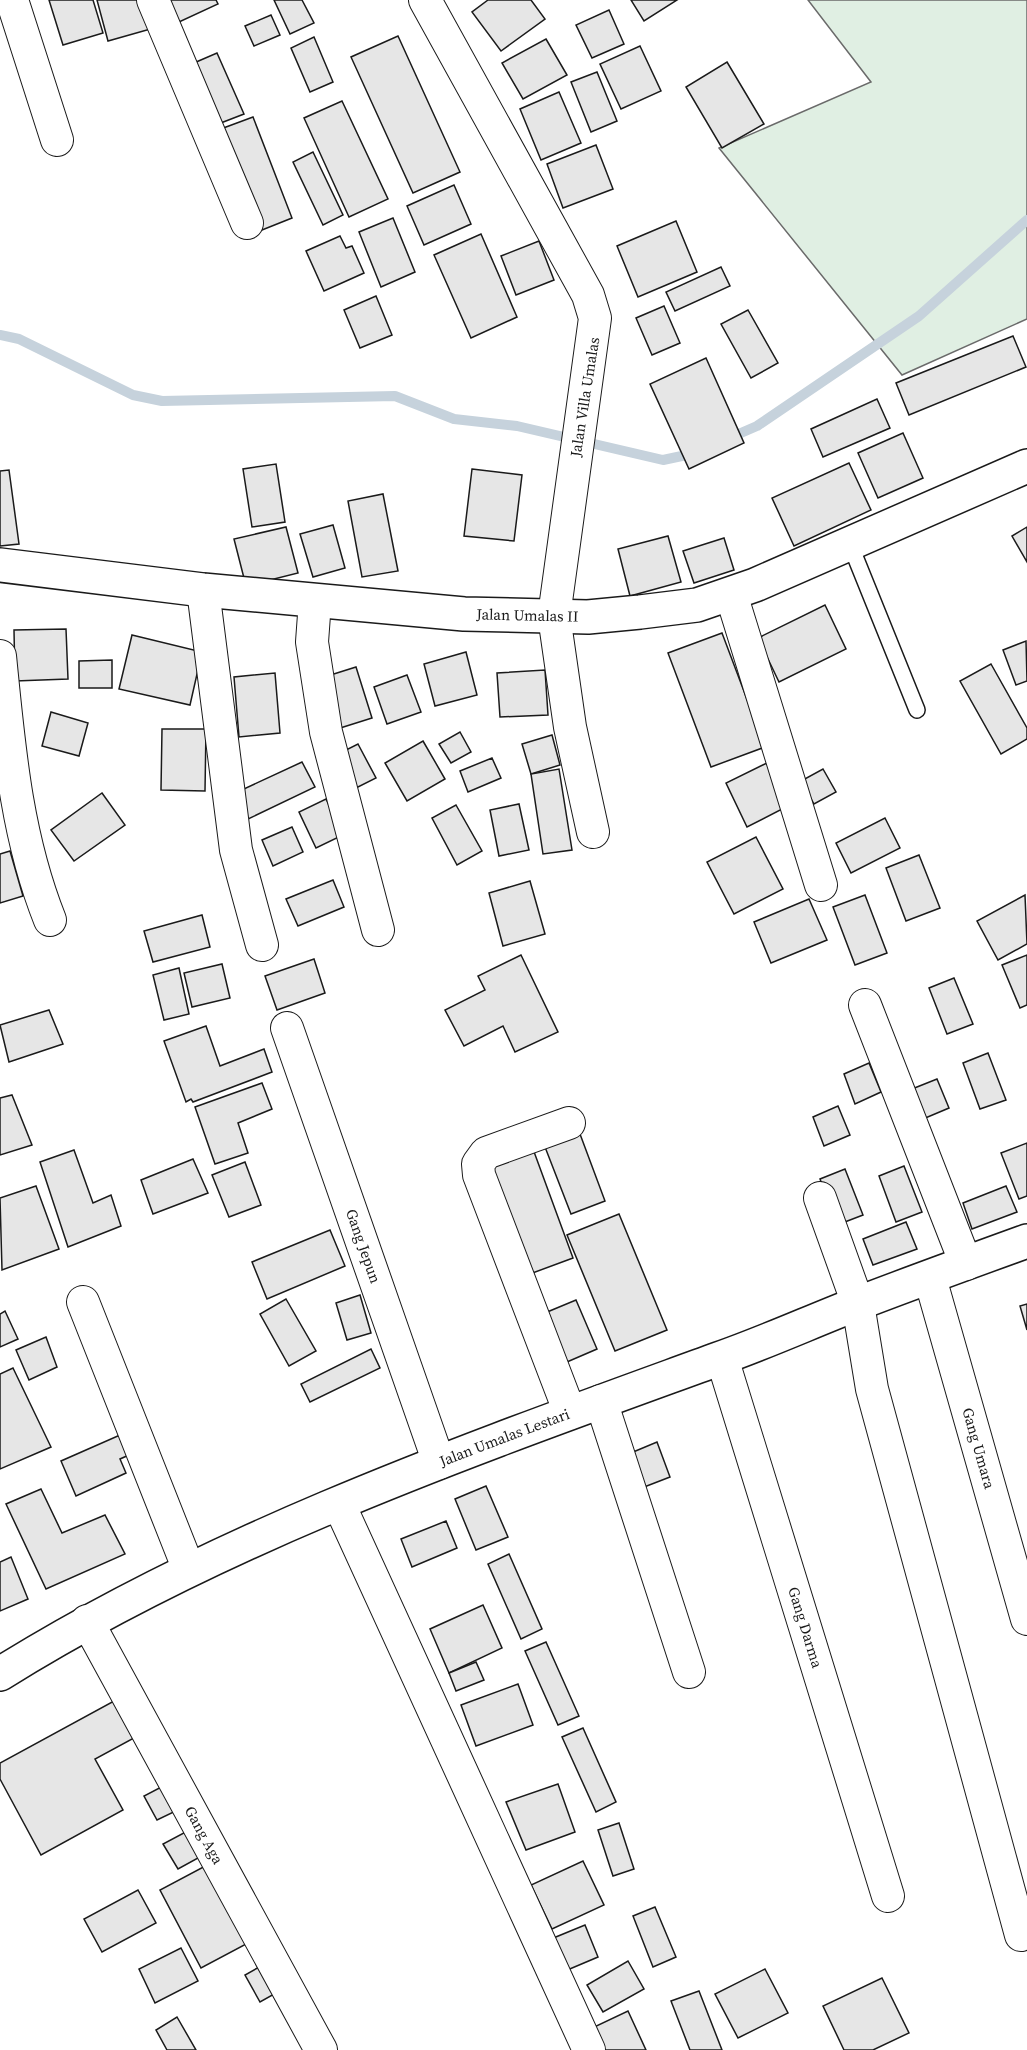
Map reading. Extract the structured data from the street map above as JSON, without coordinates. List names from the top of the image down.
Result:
{
  "streets": {
    "street": [
      "Jalan Villa Umalas",
      "Jalan Umalas II",
      "Gang Jepun",
      "Jalan Umalas Lestari",
      "Gang Umara",
      "Gang Darma",
      "Gang Aga"
    ]
  },
  "crossings": [
    ["Jalan Villa Umalas", "Jalan Umalas II"],
    ["Gang Jepun", "Jalan Umalas Lestari"],
    ["Jalan Umalas Lestari", "Gang Umara"],
    ["Jalan Umalas Lestari", "Gang Darma"],
    ["Jalan Umalas Lestari", "Gang Aga"]
  ]
}
